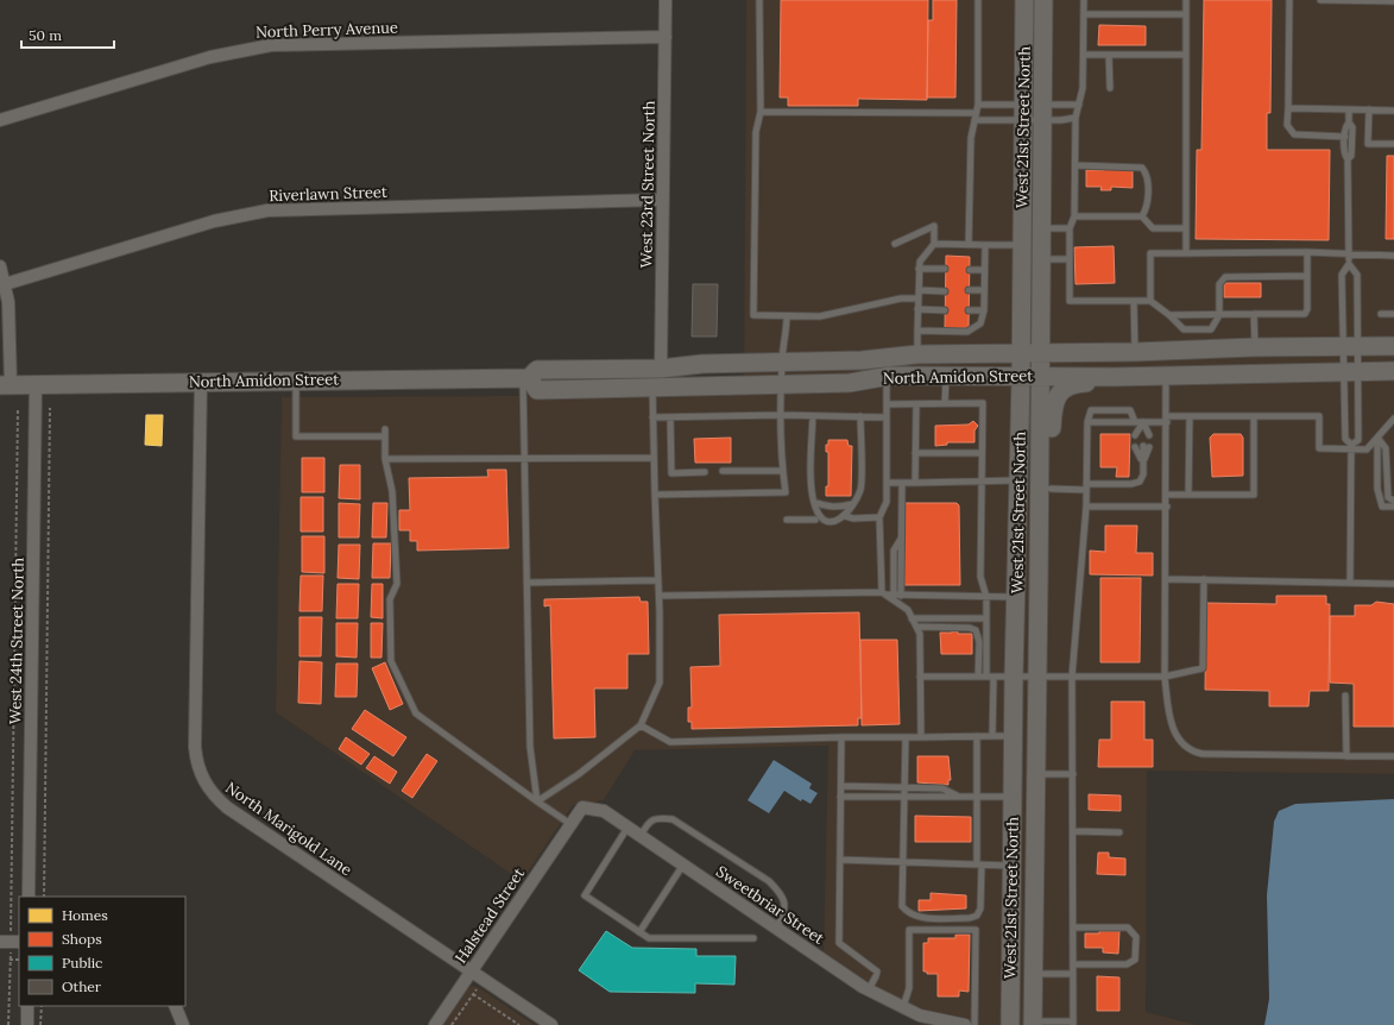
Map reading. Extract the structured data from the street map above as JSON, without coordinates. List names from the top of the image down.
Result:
{
  "streets": {
    "main road": ["West 21st Street North", "North Amidon Street"],
    "street": [
      "North Perry Avenue",
      "West 23rd Street North",
      "Riverlawn Street",
      "West 24th Street North",
      "North Marigold Lane",
      "Sweetbriar Street",
      "Halstead Street"
    ]
  },
  "crossings": [
    ["North Perry Avenue", "West 23rd Street North"],
    ["West 21st Street North", "North Amidon Street"],
    ["West 23rd Street North", "Riverlawn Street"],
    ["West 23rd Street North", "North Amidon Street"],
    ["North Amidon Street", "West 24th Street North"],
    ["North Amidon Street", "North Marigold Lane"],
    ["North Marigold Lane", "Halstead Street"],
    ["Sweetbriar Street", "Halstead Street"]
  ],
  "legend": [
    "Homes",
    "Shops",
    "Public",
    "Other"
  ],
  "scale_bar": "50 m"
}
